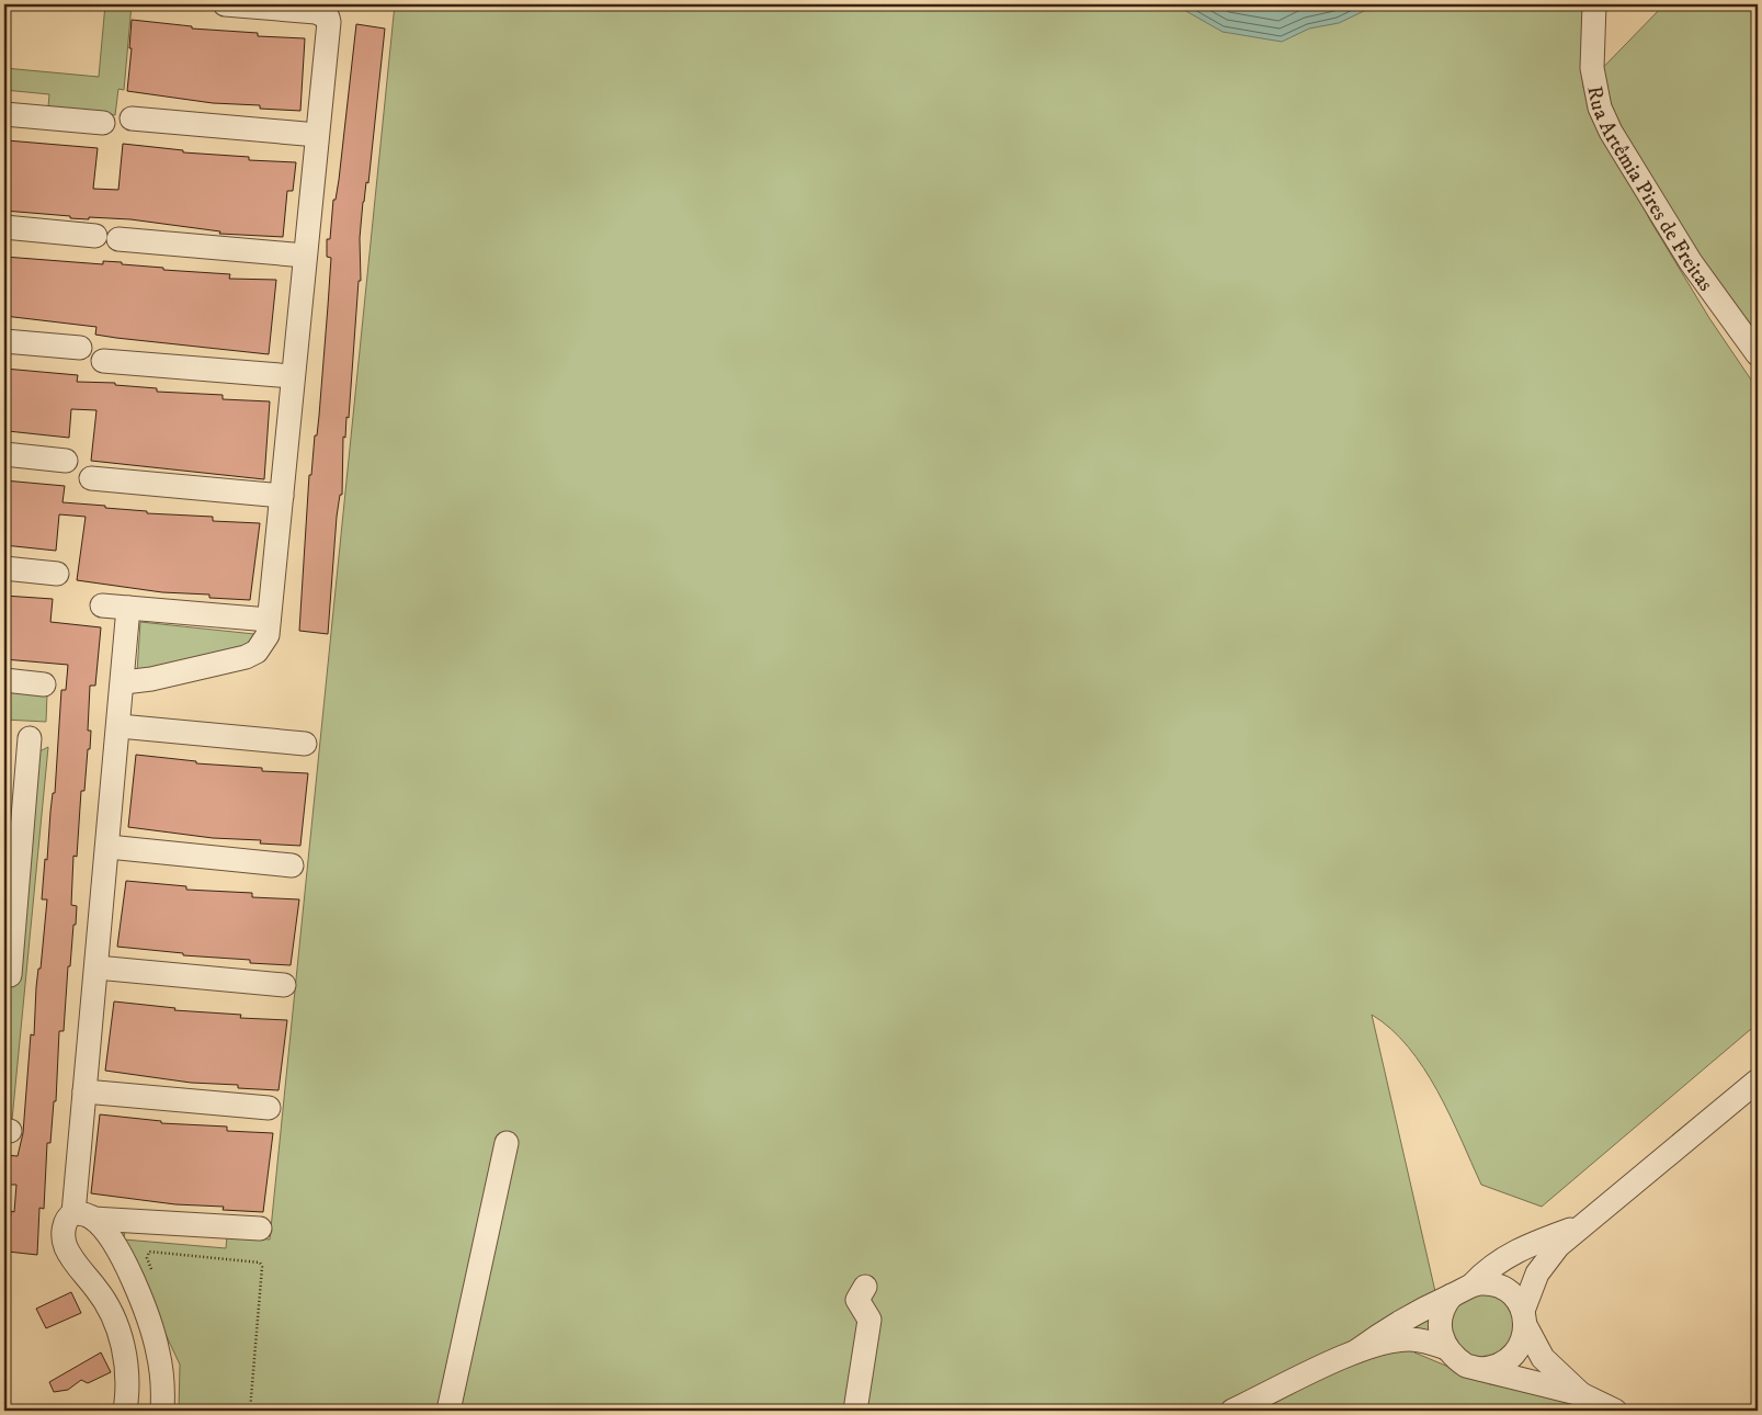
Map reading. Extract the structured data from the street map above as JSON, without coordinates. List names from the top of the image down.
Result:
{
  "streets": {
    "street": ["Rua Artêmia Pires de Freitas"]
  }
}
